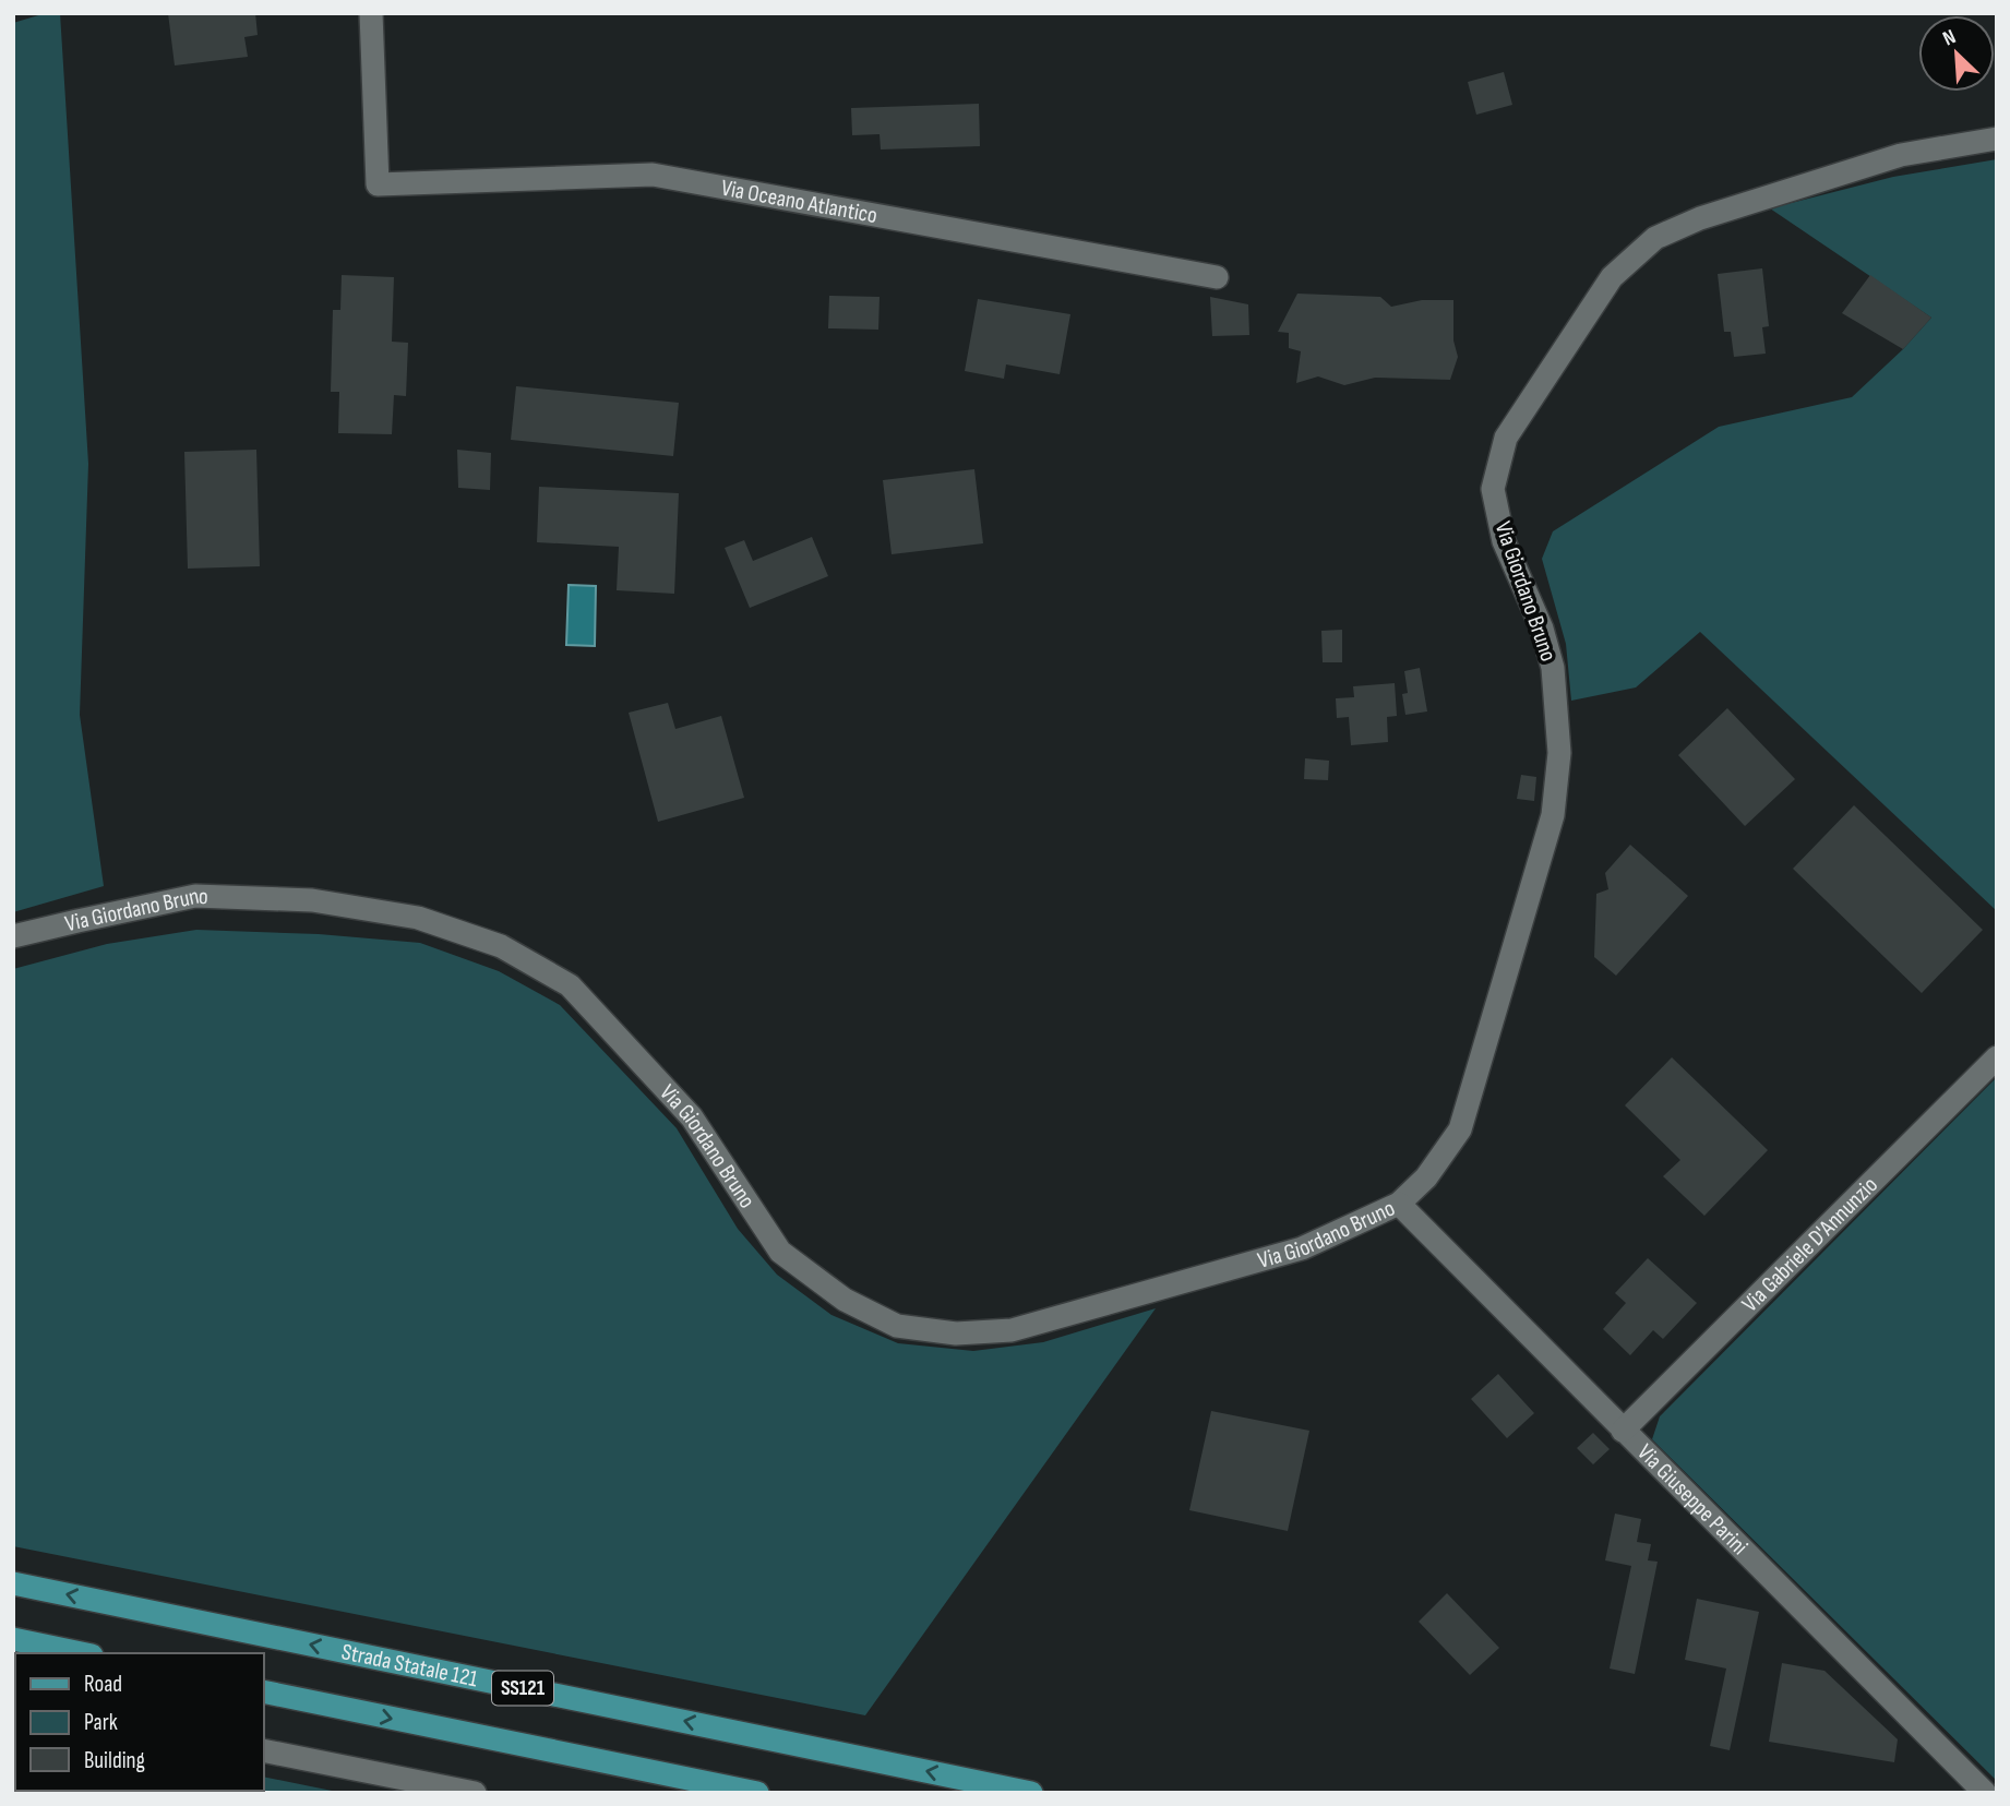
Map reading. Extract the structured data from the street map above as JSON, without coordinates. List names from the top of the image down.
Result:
{
  "streets": {
    "main road": ["Strada Statale 121", "SS121"],
    "street": [
      "Via Oceano Atlantico",
      "Via Giordano Bruno",
      "Via Gabriele D'Annunzio",
      "Via Giuseppe Parini"
    ]
  },
  "crossings": [
    ["Via Giordano Bruno", "Via Giuseppe Parini"],
    ["Via Gabriele D'Annunzio", "Via Giuseppe Parini"]
  ],
  "legend": ["Road", "Park", "Building"],
  "north": "top left"
}
